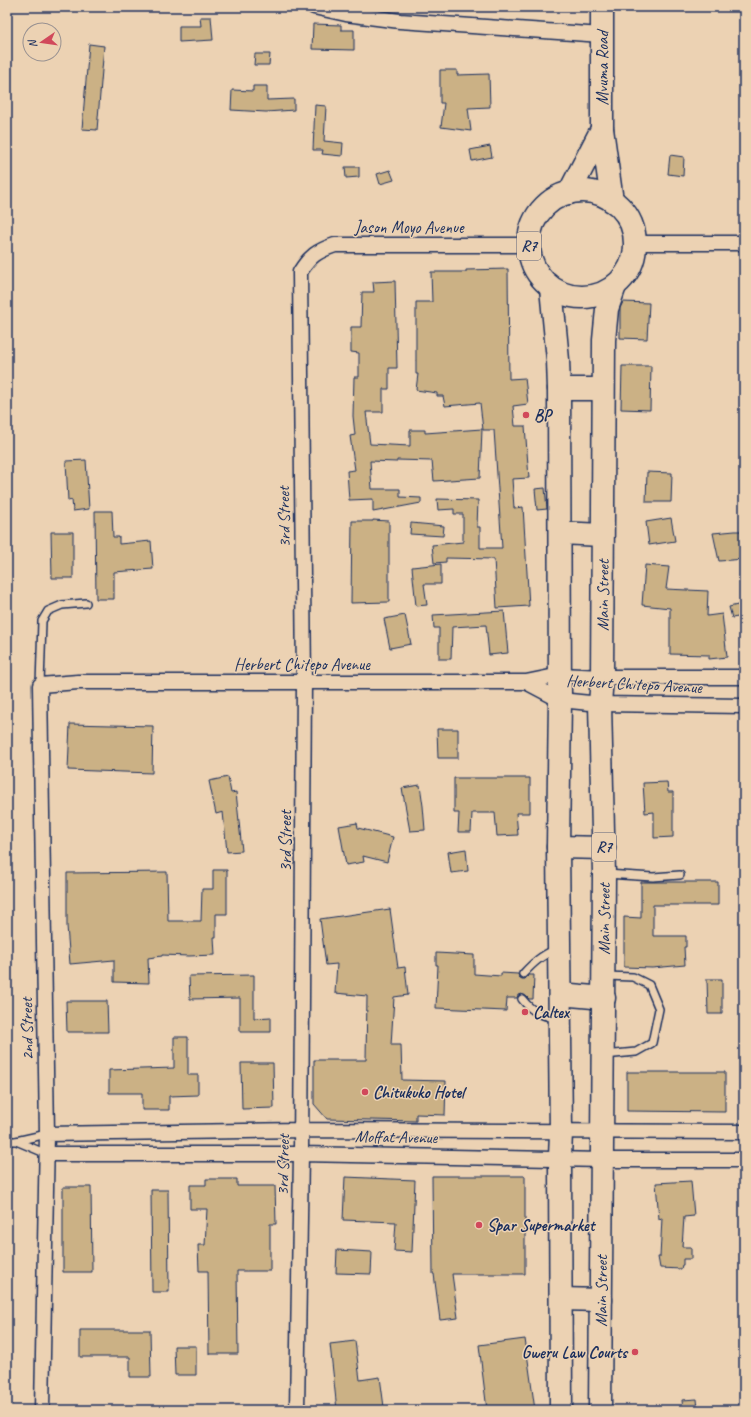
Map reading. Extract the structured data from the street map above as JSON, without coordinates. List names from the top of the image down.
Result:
{
  "streets": {
    "highway": ["Mvuma Road", "R7", "Main Street"],
    "street": [
      "Jason Moyo Avenue",
      "3rd Street",
      "Herbert Chitepo Avenue",
      "2nd Street",
      "Moffat Avenue"
    ]
  },
  "crossings": [
    ["Mvuma Road", "Jason Moyo Avenue"],
    ["Mvuma Road", "Main Street"],
    ["Jason Moyo Avenue", "3rd Street"],
    ["Jason Moyo Avenue", "Main Street"],
    ["3rd Street", "Herbert Chitepo Avenue"],
    ["3rd Street", "Moffat Avenue"],
    ["Main Street", "Herbert Chitepo Avenue"],
    ["Main Street", "Moffat Avenue"],
    ["Herbert Chitepo Avenue", "2nd Street"],
    ["2nd Street", "Moffat Avenue"]
  ],
  "places": [
    "BP",
    "Caltex",
    "Chitukuko Hotel",
    "Spar Supermarket",
    "Gweru Law Courts"
  ],
  "north": "left"
}
